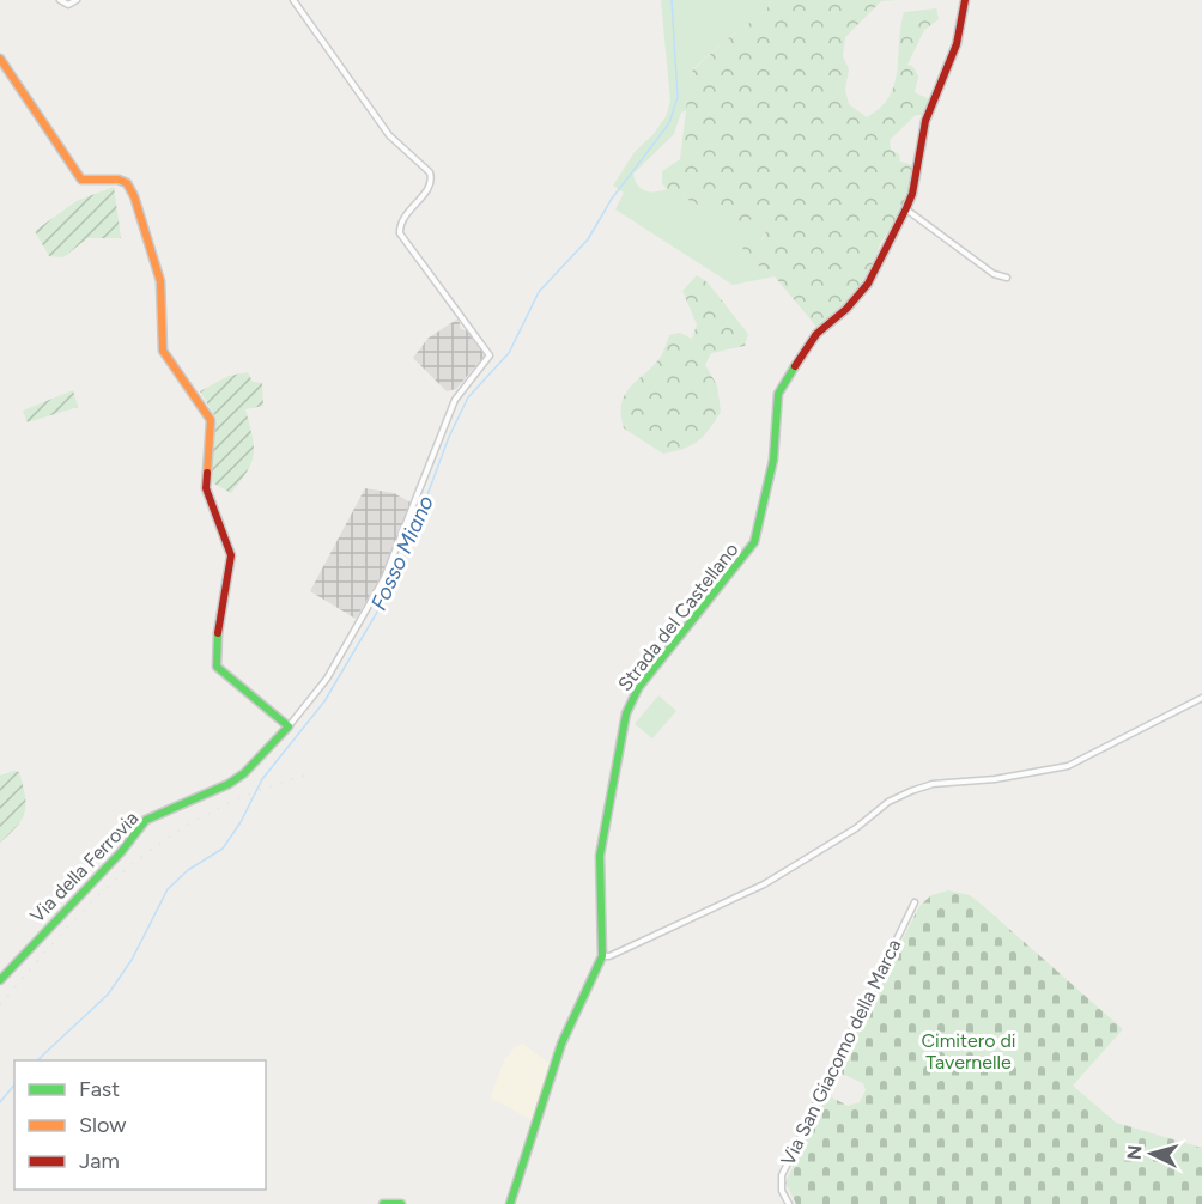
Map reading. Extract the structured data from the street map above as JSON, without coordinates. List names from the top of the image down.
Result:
{
  "streets": {
    "main road": ["Strada del Castellano", "Via della Ferrovia"],
    "street": ["Via San Giacomo della Marca"]
  },
  "water": ["Fosso Miano"],
  "parks": ["Cimitero di Tavernelle"],
  "legend": ["Fast", "Slow", "Jam"],
  "north": "left"
}
